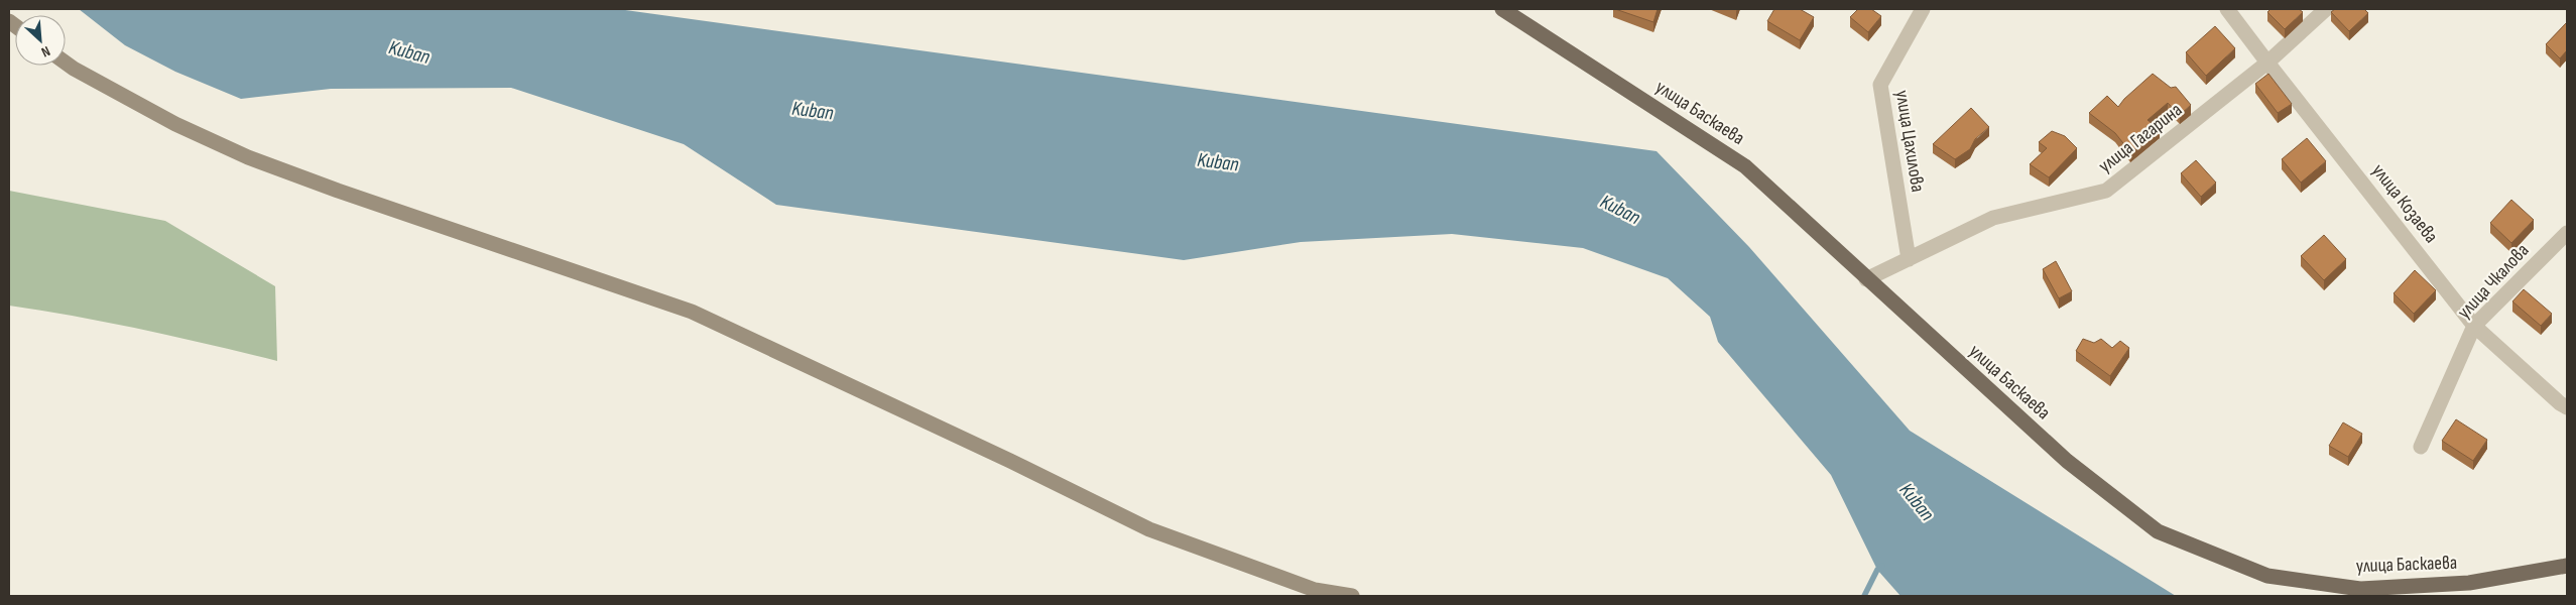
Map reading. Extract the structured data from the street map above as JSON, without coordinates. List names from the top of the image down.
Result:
{
  "streets": {
    "main road": ["улица Баскаева"],
    "street": [
      "улица Гагарина",
      "улица Цахилова",
      "улица Козаева",
      "улица Чкалова"
    ]
  },
  "crossings": [
    ["улица Баскаева", "улица Гагарина"],
    ["улица Гагарина", "улица Цахилова"],
    ["улица Гагарина", "улица Козаева"],
    ["улица Козаева", "улица Чкалова"]
  ],
  "water": ["Kuban"],
  "north": "bottom right"
}
